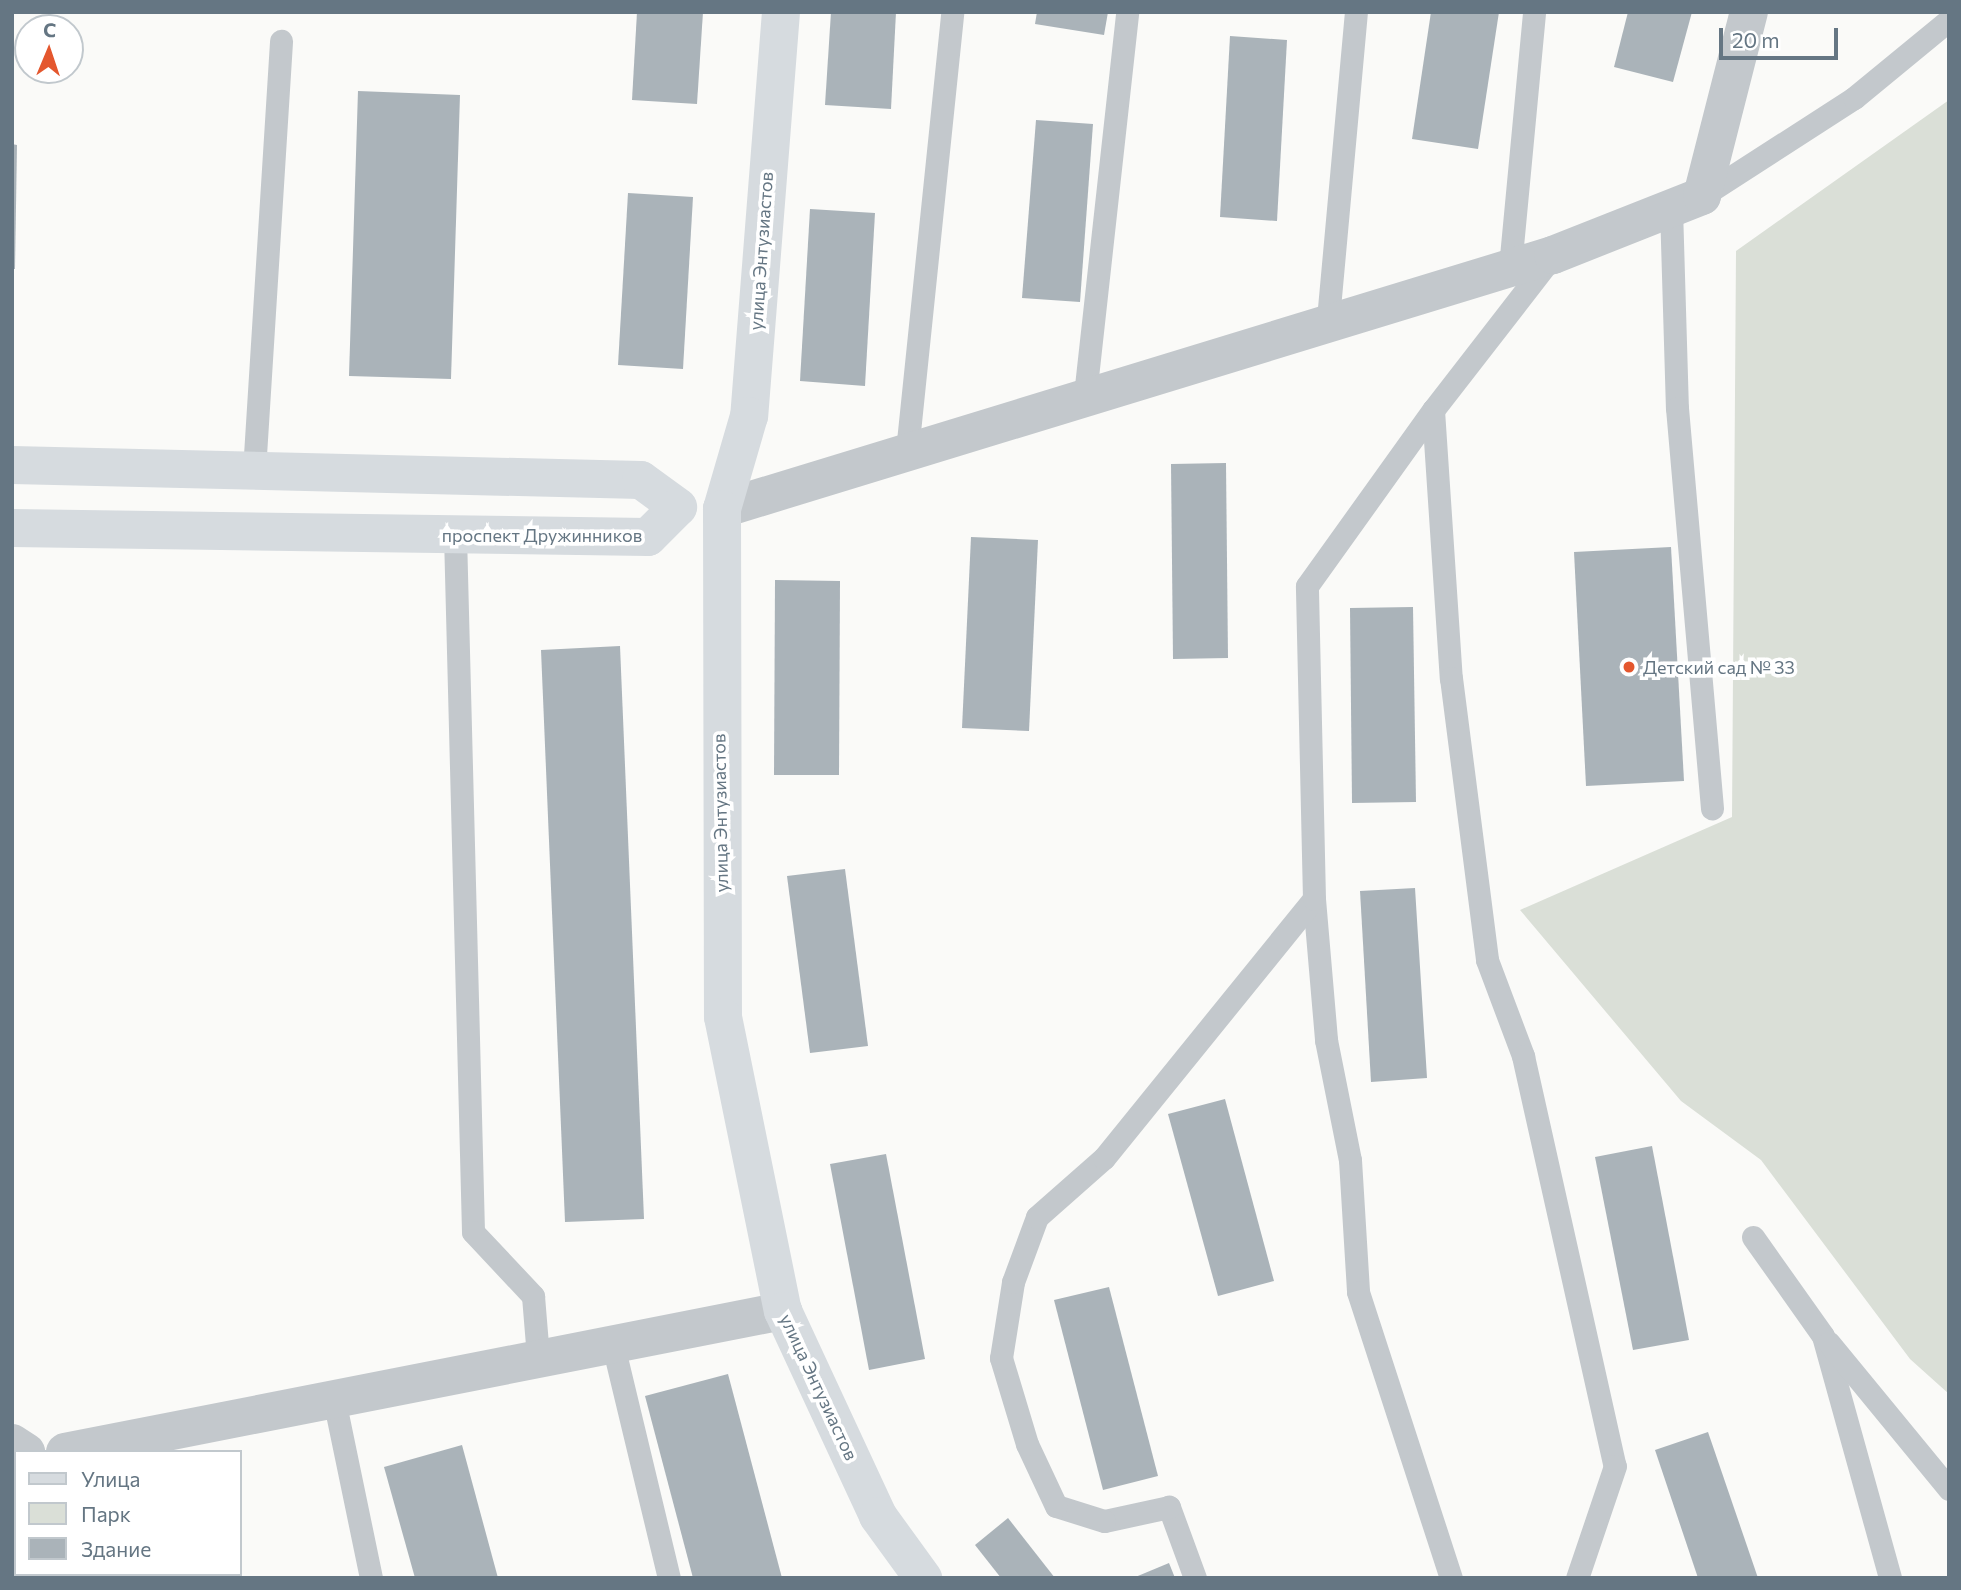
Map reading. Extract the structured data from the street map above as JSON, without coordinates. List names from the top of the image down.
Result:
{
  "streets": {
    "street": ["улица Энтузиастов", "проспект Дружинников"]
  },
  "places": ["Детский сад № 33"],
  "legend": ["Улица", "Парк", "Здание"],
  "scale_bar": "20 m",
  "north": "top"
}
